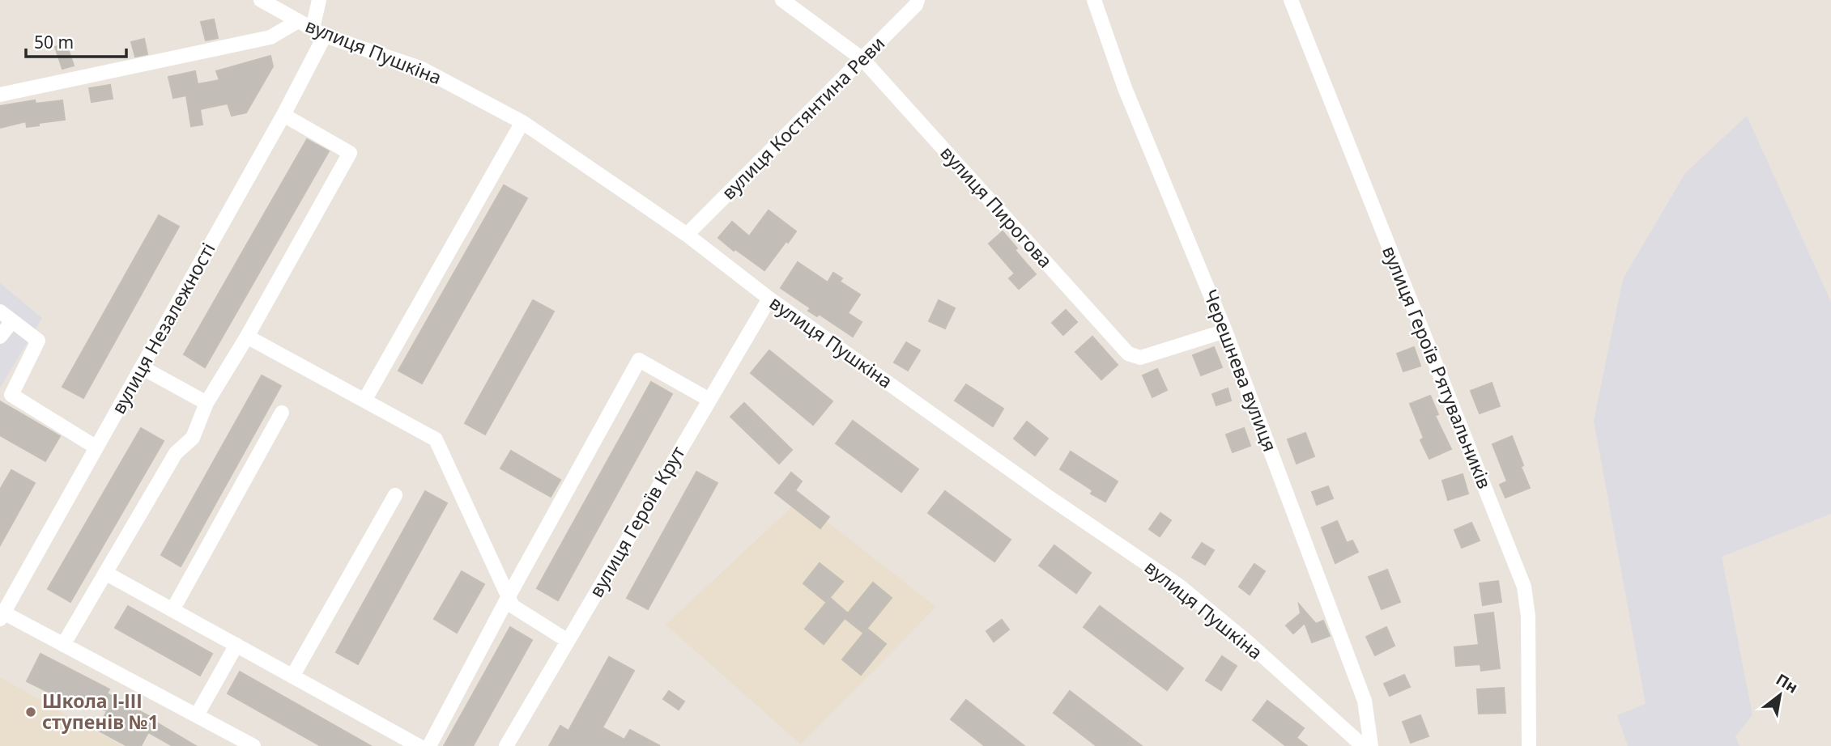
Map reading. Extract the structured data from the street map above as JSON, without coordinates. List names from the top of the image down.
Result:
{
  "streets": {
    "street": [
      "вулиця Пушкіна",
      "вулиця Костянтина Реви",
      "вулиця Пирогова",
      "вулиця Незалежності",
      "вулиця Героїв Рятувальників",
      "Черешнева вулиця",
      "вулиця Героїв Крут"
    ]
  },
  "crossings": [
    ["вулиця Пушкіна", "вулиця Костянтина Реви"],
    ["вулиця Пушкіна", "вулиця Незалежності"],
    ["вулиця Пушкіна", "вулиця Героїв Крут"],
    ["вулиця Костянтина Реви", "вулиця Пирогова"],
    ["вулиця Пирогова", "Черешнева вулиця"]
  ],
  "places": ["Школа І-ІІІ ступенів №1"],
  "scale_bar": "50 m",
  "north": "top right"
}
